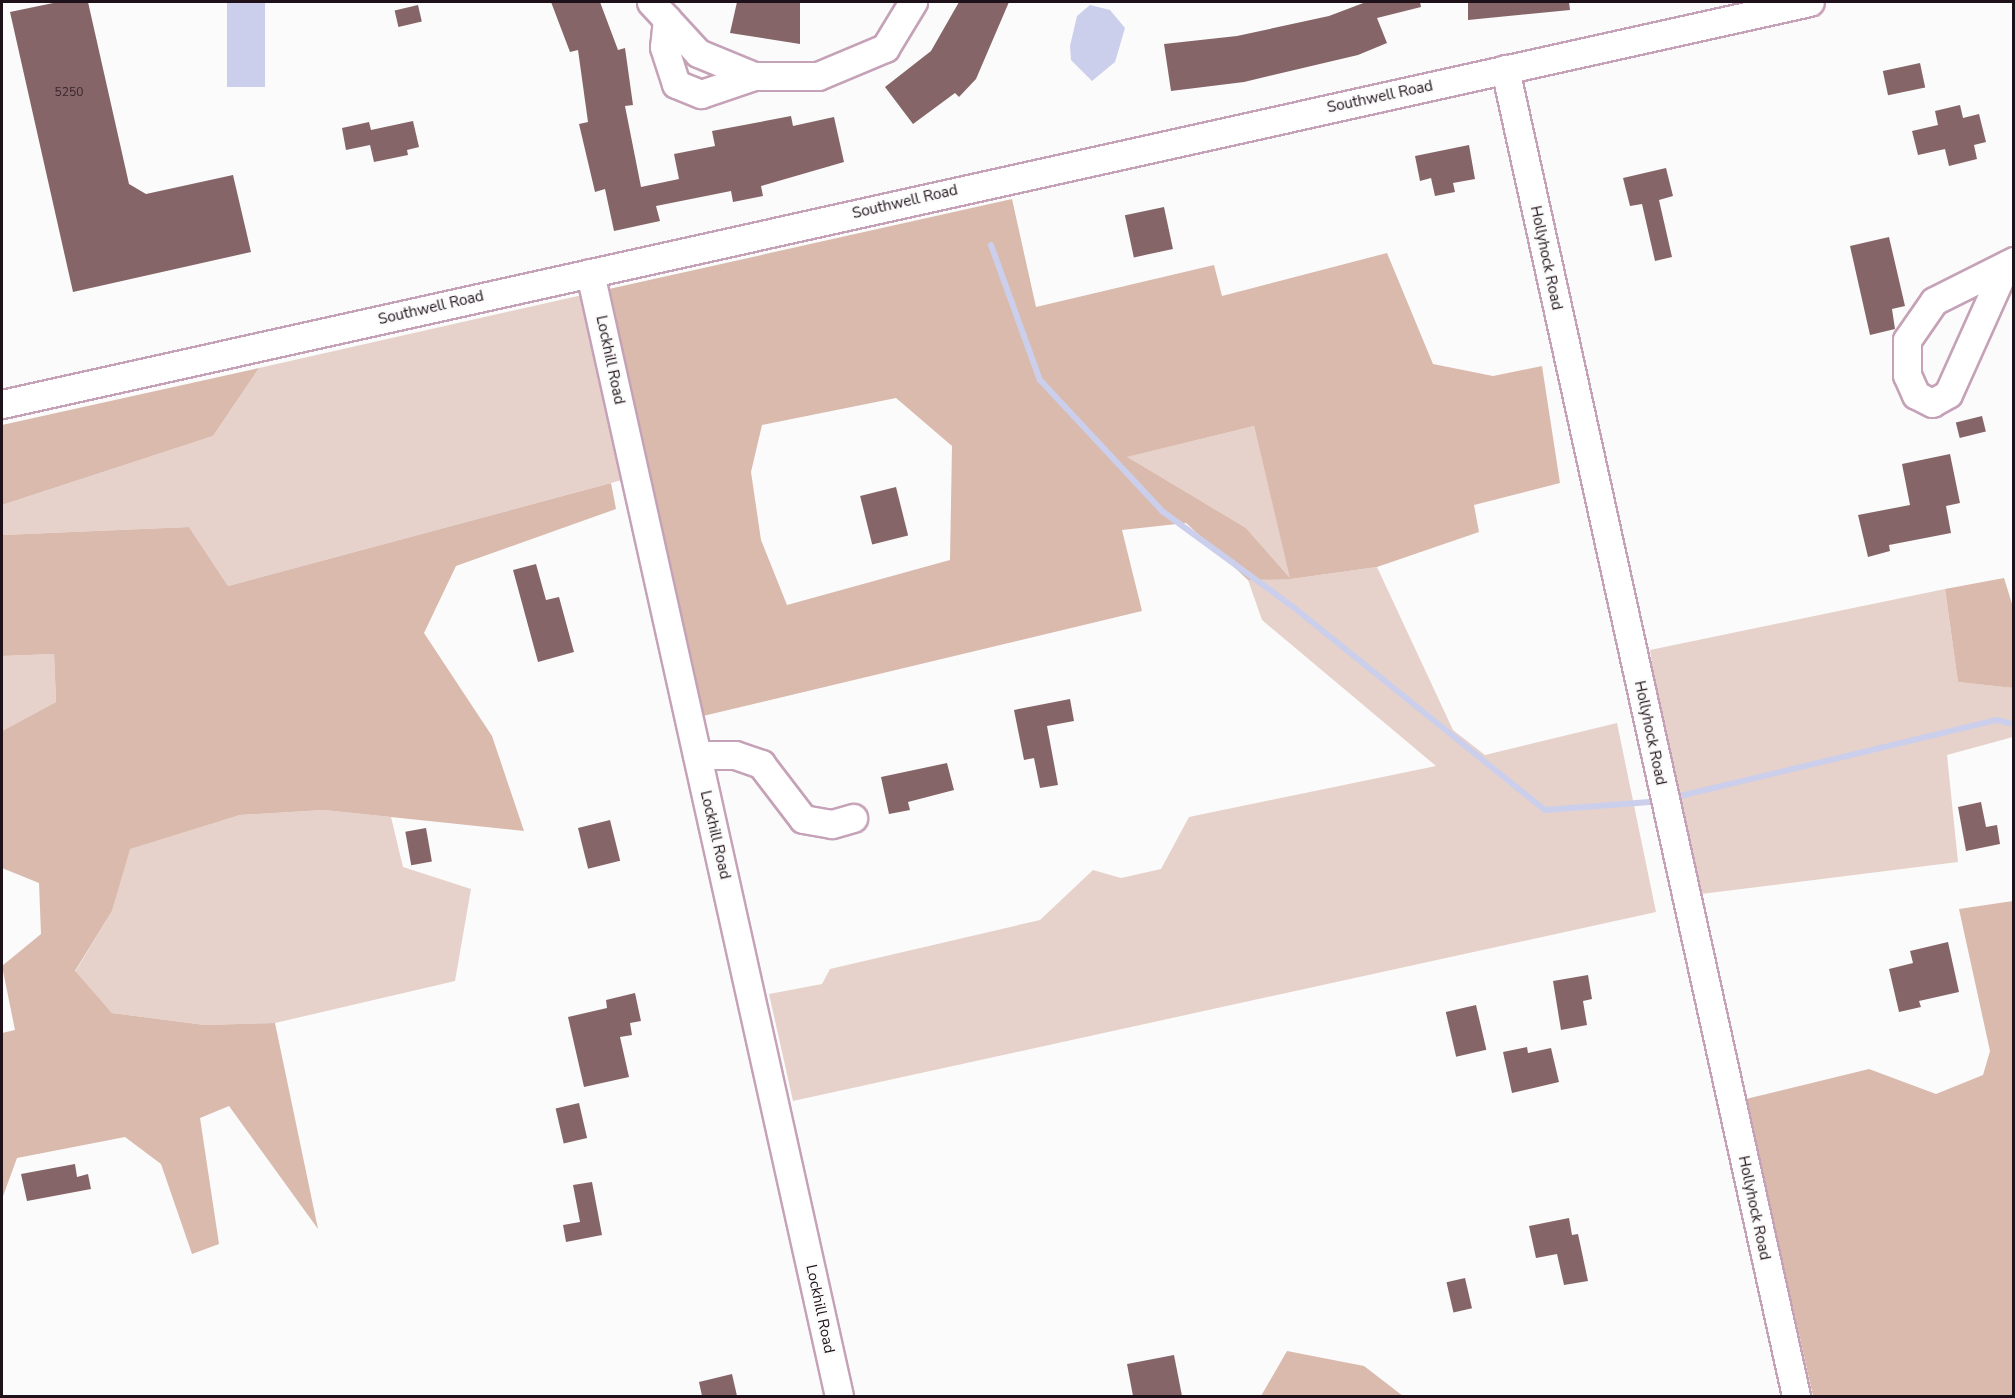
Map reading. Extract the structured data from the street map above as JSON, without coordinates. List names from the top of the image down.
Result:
{
  "streets": {
    "street": ["Southwell Road", "Hollyhock Road", "Lockhill Road"]
  },
  "crossings": [
    ["Southwell Road", "Hollyhock Road"],
    ["Southwell Road", "Lockhill Road"]
  ],
  "house_numbers": ["5250"]
}
